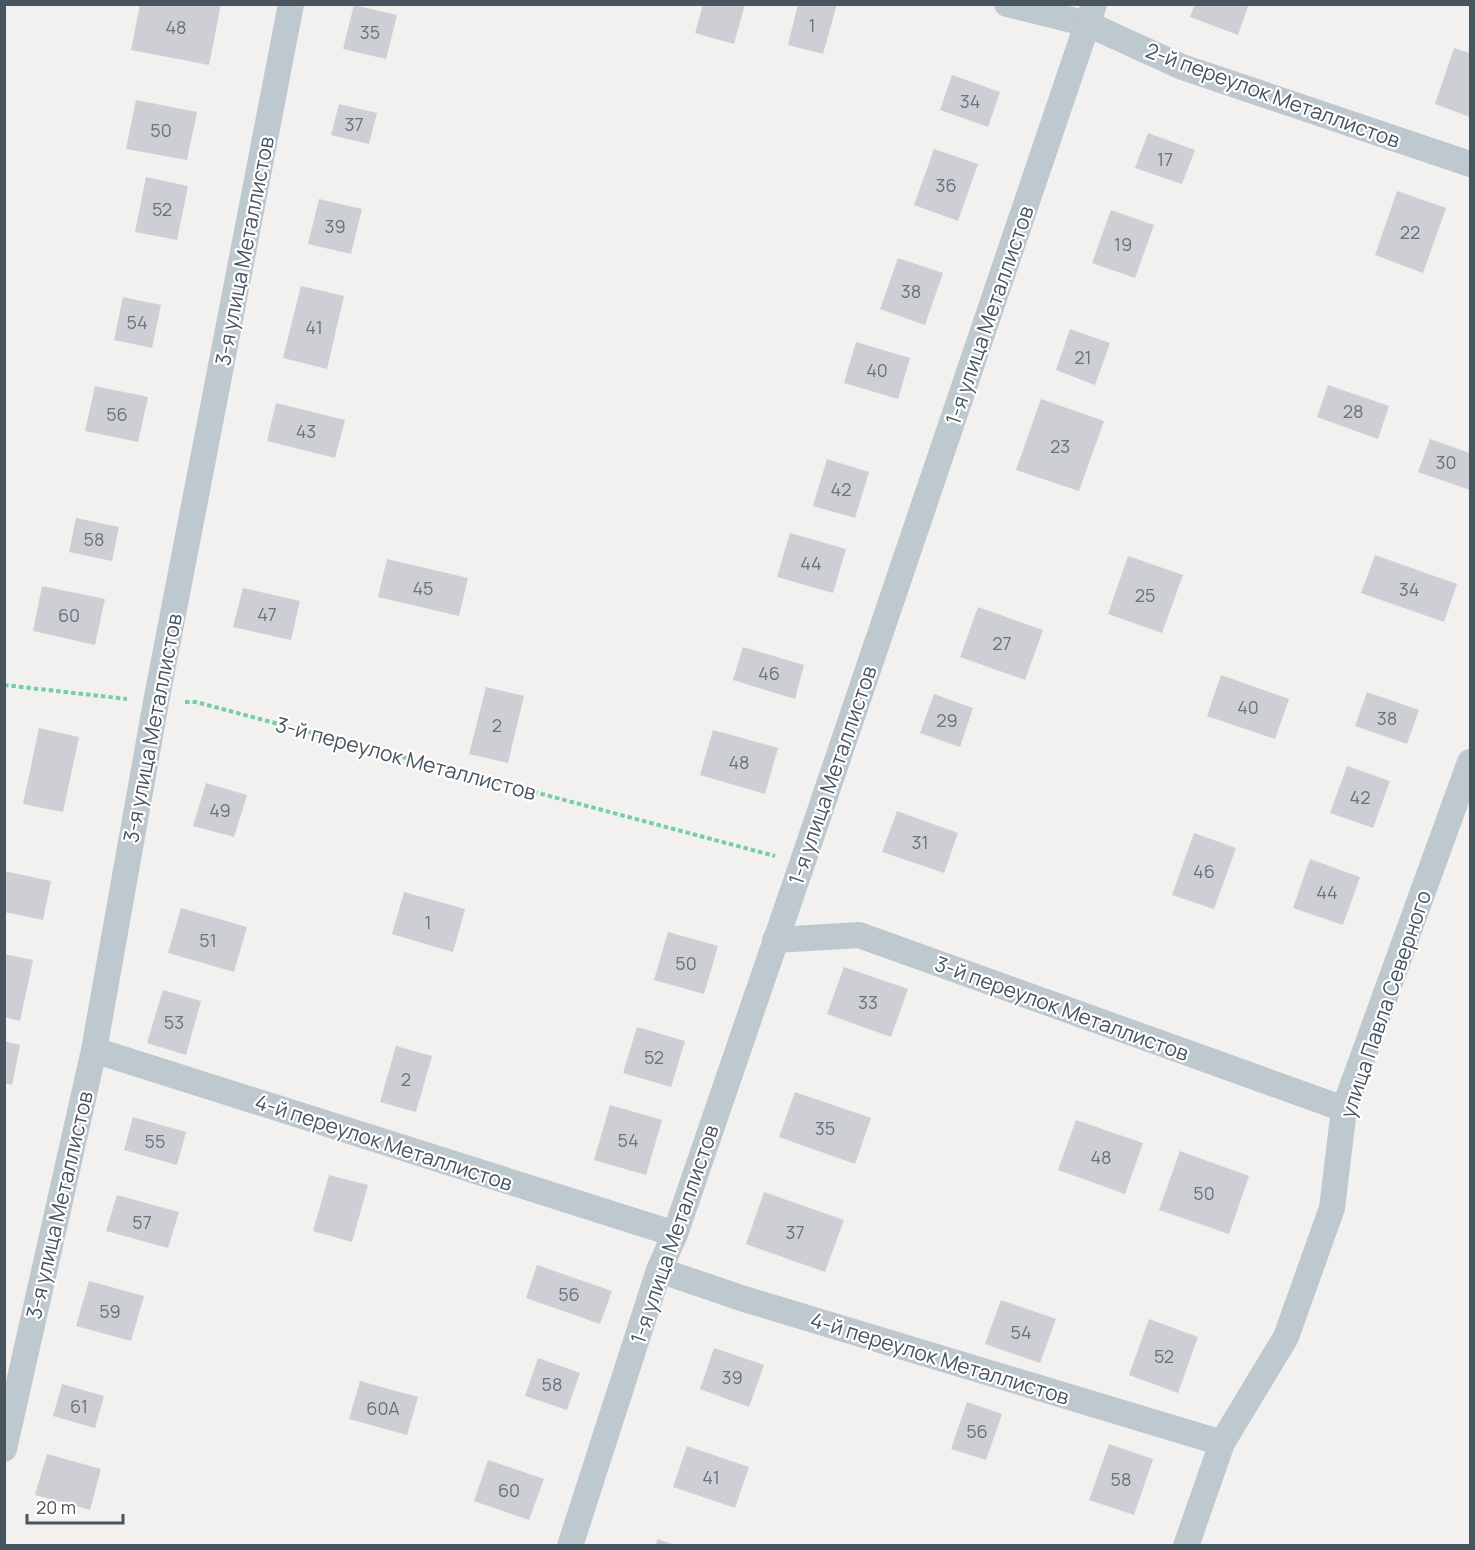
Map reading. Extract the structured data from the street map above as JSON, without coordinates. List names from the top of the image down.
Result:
{
  "streets": {
    "street": [
      "2-й переулок Металлистов",
      "3-я улица Металлистов",
      "1-я улица Металлистов",
      "3-й переулок Металлистов",
      "улица Павла Северного",
      "4-й переулок Металлистов"
    ]
  },
  "crossings": [
    ["2-й переулок Металлистов", "1-я улица Металлистов"],
    ["3-я улица Металлистов", "3-й переулок Металлистов"],
    ["3-я улица Металлистов", "4-й переулок Металлистов"],
    ["1-я улица Металлистов", "3-й переулок Металлистов"],
    ["1-я улица Металлистов", "4-й переулок Металлистов"],
    ["3-й переулок Металлистов", "улица Павла Северного"],
    ["улица Павла Северного", "4-й переулок Металлистов"]
  ],
  "house_numbers": [
    "1",
    "48",
    "35",
    "34",
    "37",
    "50",
    "17",
    "36",
    "52",
    "39",
    "22",
    "19",
    "38",
    "54",
    "41",
    "21",
    "40",
    "28",
    "56",
    "43",
    "23",
    "30",
    "42",
    "58",
    "44",
    "45",
    "34",
    "25",
    "47",
    "60",
    "27",
    "46",
    "40",
    "38",
    "29",
    "2",
    "48",
    "42",
    "49",
    "31",
    "46",
    "44",
    "1",
    "51",
    "50",
    "33",
    "53",
    "52",
    "2",
    "35",
    "54",
    "55",
    "48",
    "50",
    "57",
    "37",
    "56",
    "59",
    "54",
    "52",
    "39",
    "58",
    "61",
    "60А",
    "56",
    "41",
    "58",
    "60"
  ],
  "scale_bar": "20 m"
}
